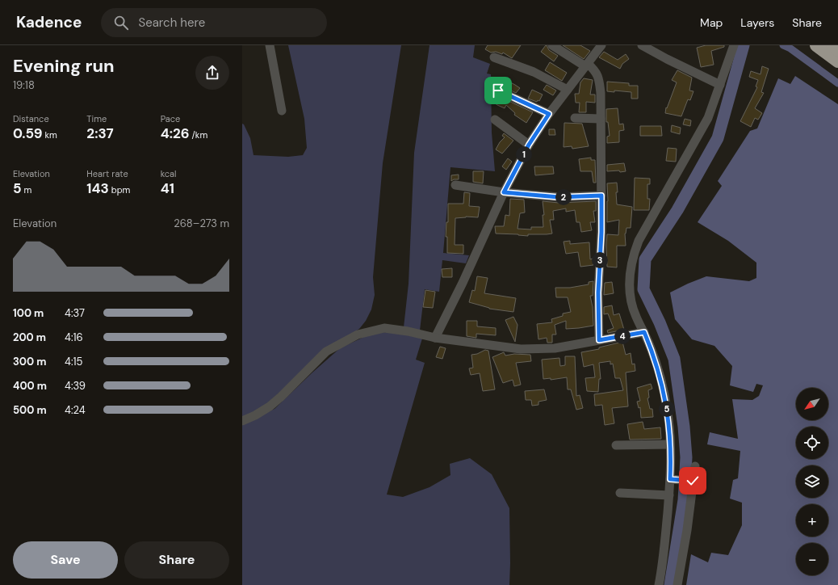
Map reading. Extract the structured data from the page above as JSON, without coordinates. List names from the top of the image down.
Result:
{
  "north": "bottom left",
  "page": {
    "header": "Kadence",
    "search": "Search here",
    "nav": ["Map", "Layers", "Share"],
    "heading": ["Evening run", "19:18"],
    "stats": [
      ["Distance", "0.59 km"],
      ["Time", "2:37"],
      ["Pace", "4:26 /km"],
      ["Elevation", "5 m"],
      ["Heart rate", "143 bpm"],
      ["kcal", "41"]
    ],
    "pins": [
      "1",
      "2",
      "3",
      "4",
      "5"
    ],
    "chart": ["Elevation", "268–273 m"],
    "list": [
      {
        "name": "100 m",
        "note": "4:37"
      },
      {
        "name": "200 m",
        "note": "4:16"
      },
      {
        "name": "300 m",
        "note": "4:15"
      },
      {
        "name": "400 m",
        "note": "4:39"
      },
      {
        "name": "500 m",
        "note": "4:24"
      }
    ],
    "map_buttons": ["+", "−"],
    "buttons": ["Save", "Share"]
  }
}
